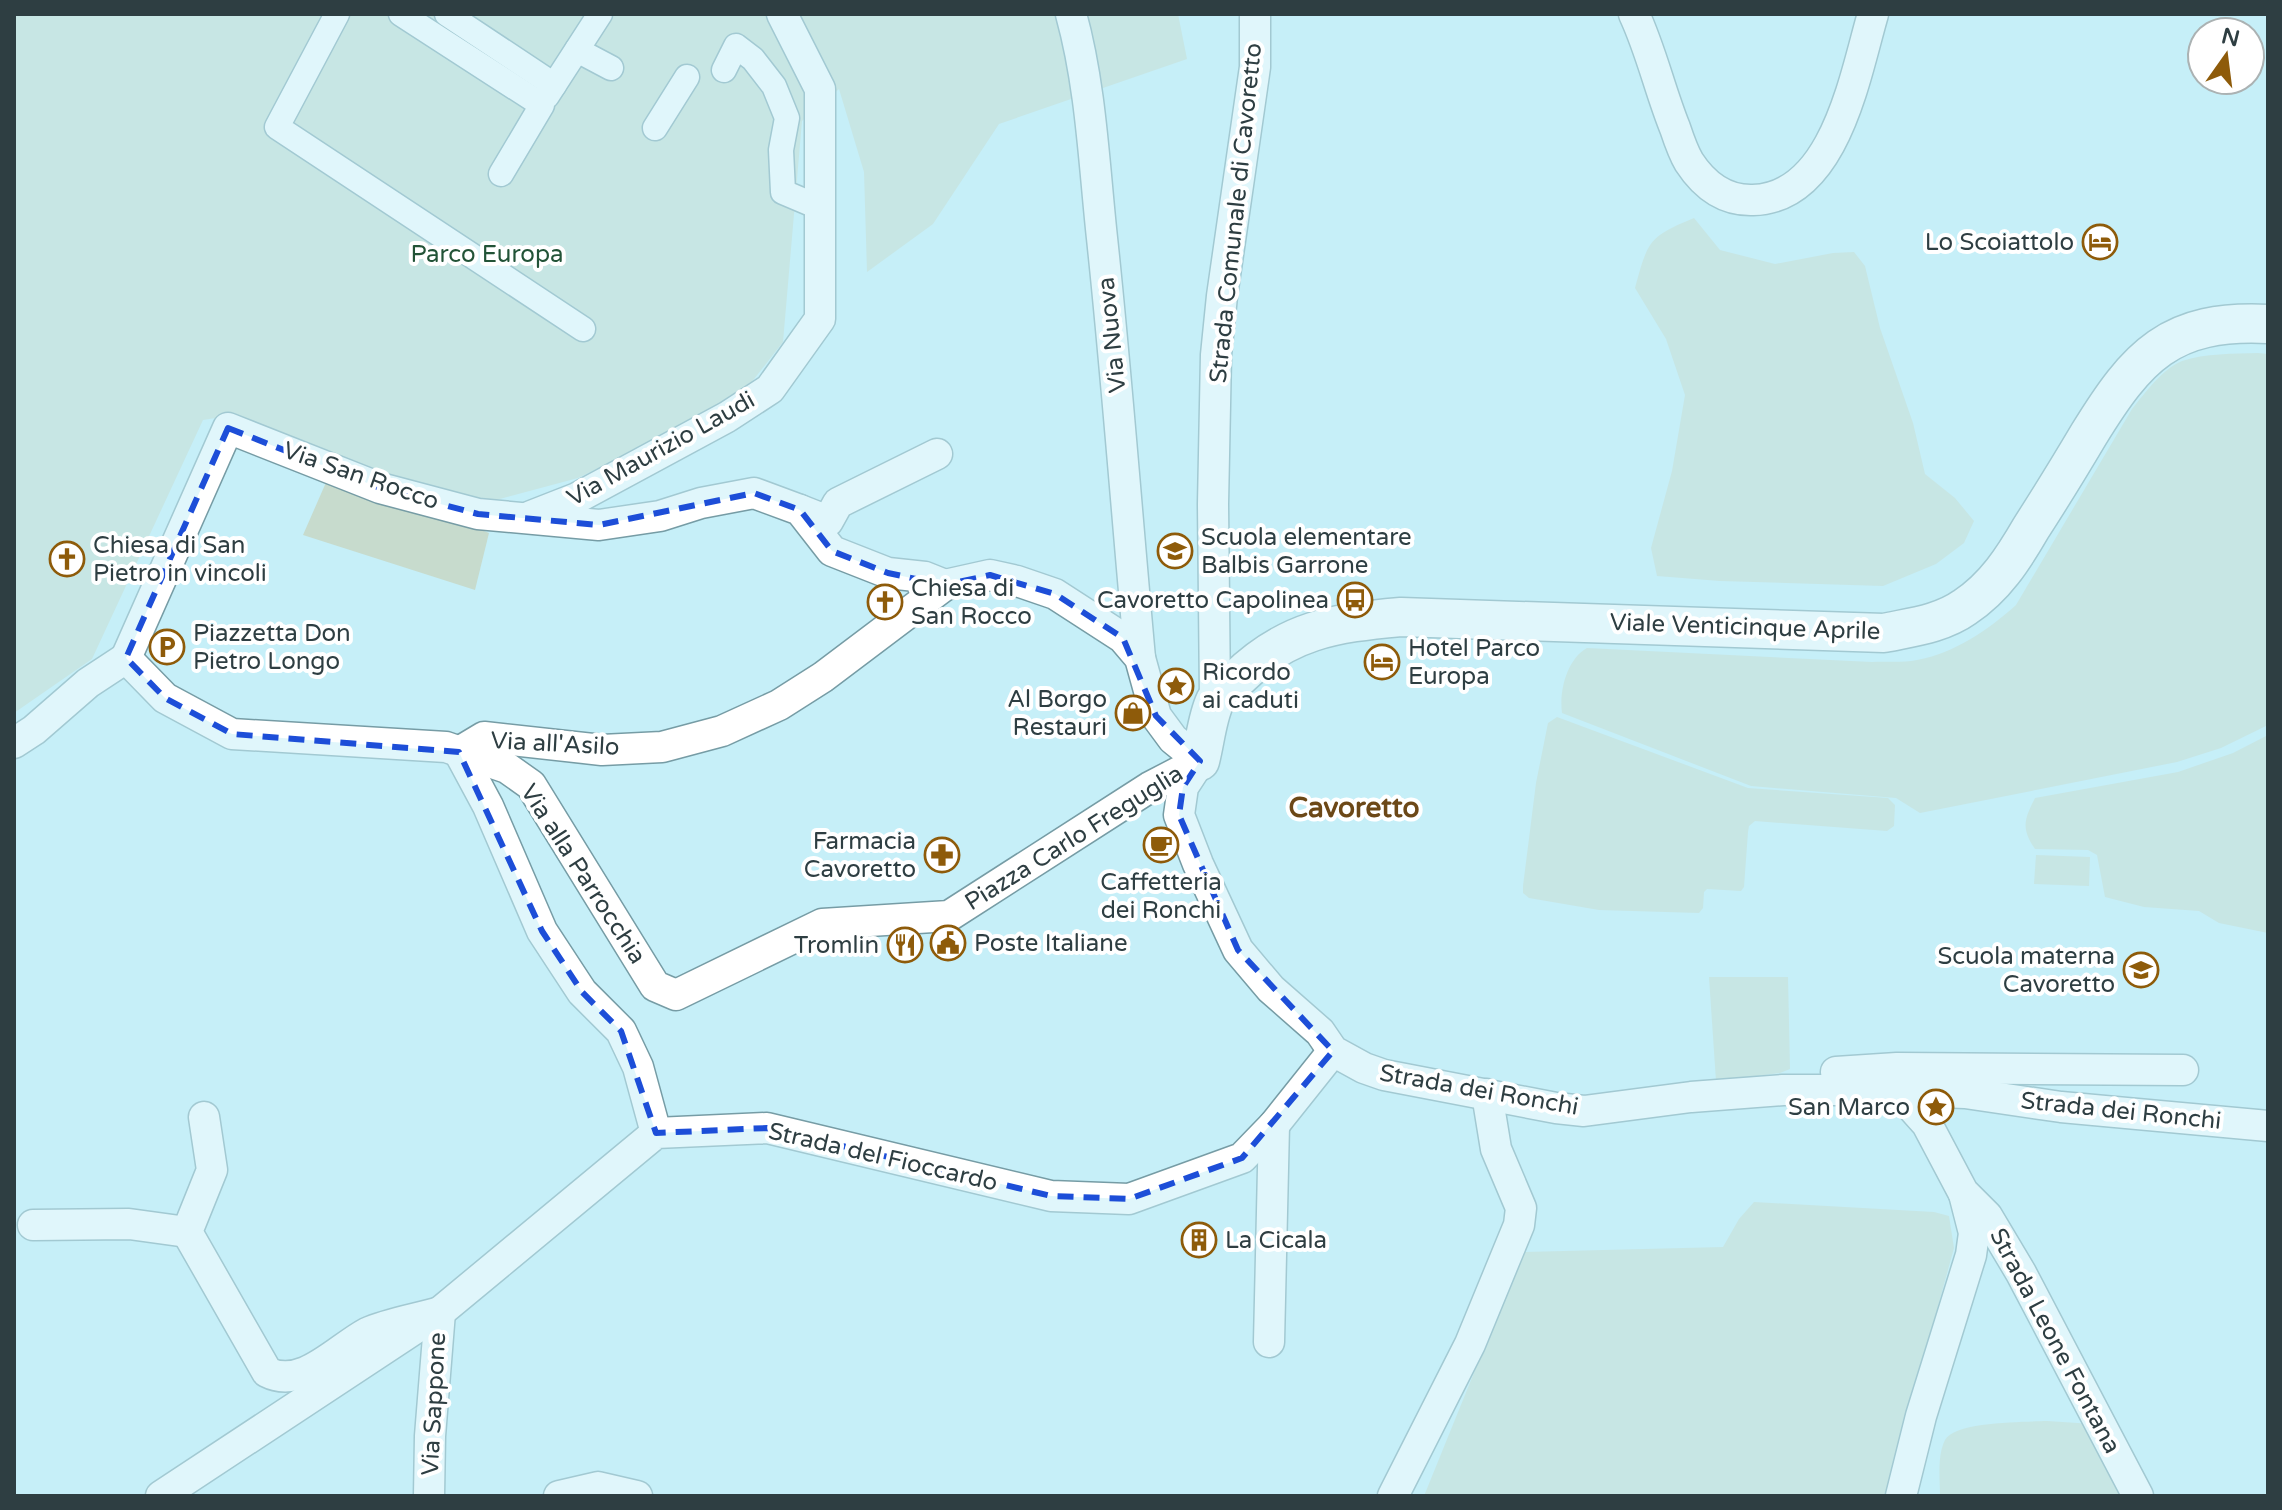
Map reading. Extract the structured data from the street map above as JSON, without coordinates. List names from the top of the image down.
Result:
{
  "streets": {
    "street": [
      "Strada Comunale di Cavoretto",
      "Via Nuova",
      "Via Maurizio Laudi",
      "Via San Rocco",
      "Viale Venticinque Aprile",
      "Via all'Asilo",
      "Piazza Carlo Freguglia",
      "Via alla Parrocchia",
      "Strada dei Ronchi",
      "Strada del Fioccardo",
      "Strada Leone Fontana",
      "Via Sappone"
    ]
  },
  "crossings": [
    ["Strada Comunale di Cavoretto", "Viale Venticinque Aprile"],
    ["Via Maurizio Laudi", "Via San Rocco"],
    ["Via San Rocco", "Via alla Parrocchia"],
    ["Via all'Asilo", "Via alla Parrocchia"],
    ["Via all'Asilo", "Strada del Fioccardo"],
    ["Piazza Carlo Freguglia", "Via alla Parrocchia"],
    ["Piazza Carlo Freguglia", "Strada dei Ronchi"],
    ["Strada dei Ronchi", "Strada del Fioccardo"],
    ["Strada dei Ronchi", "Strada Leone Fontana"]
  ],
  "districts": ["Cavoretto"],
  "parks": ["Parco Europa"],
  "places": {
    "hotel": ["Lo Scoiattolo", "Hotel Parco Europa"],
    "school or university": ["Scuola elementare Balbis Garrone", "Scuola materna Cavoretto"],
    "church": ["Chiesa di San Pietro in vincoli", "Chiesa di San Rocco"],
    "bus stop": ["Cavoretto Capolinea"],
    "parking": ["Piazzetta Don Pietro Longo"],
    "place": ["Ricordo ai caduti", "San Marco"],
    "shop": ["Al Borgo Restauri"],
    "cafe": ["Caffetteria dei Ronchi"],
    "pharmacy": ["Farmacia Cavoretto"],
    "public building": ["Poste Italiane"],
    "restaurant": ["Tromlin"],
    "building": ["La Cicala"]
  },
  "north": "top"
}
